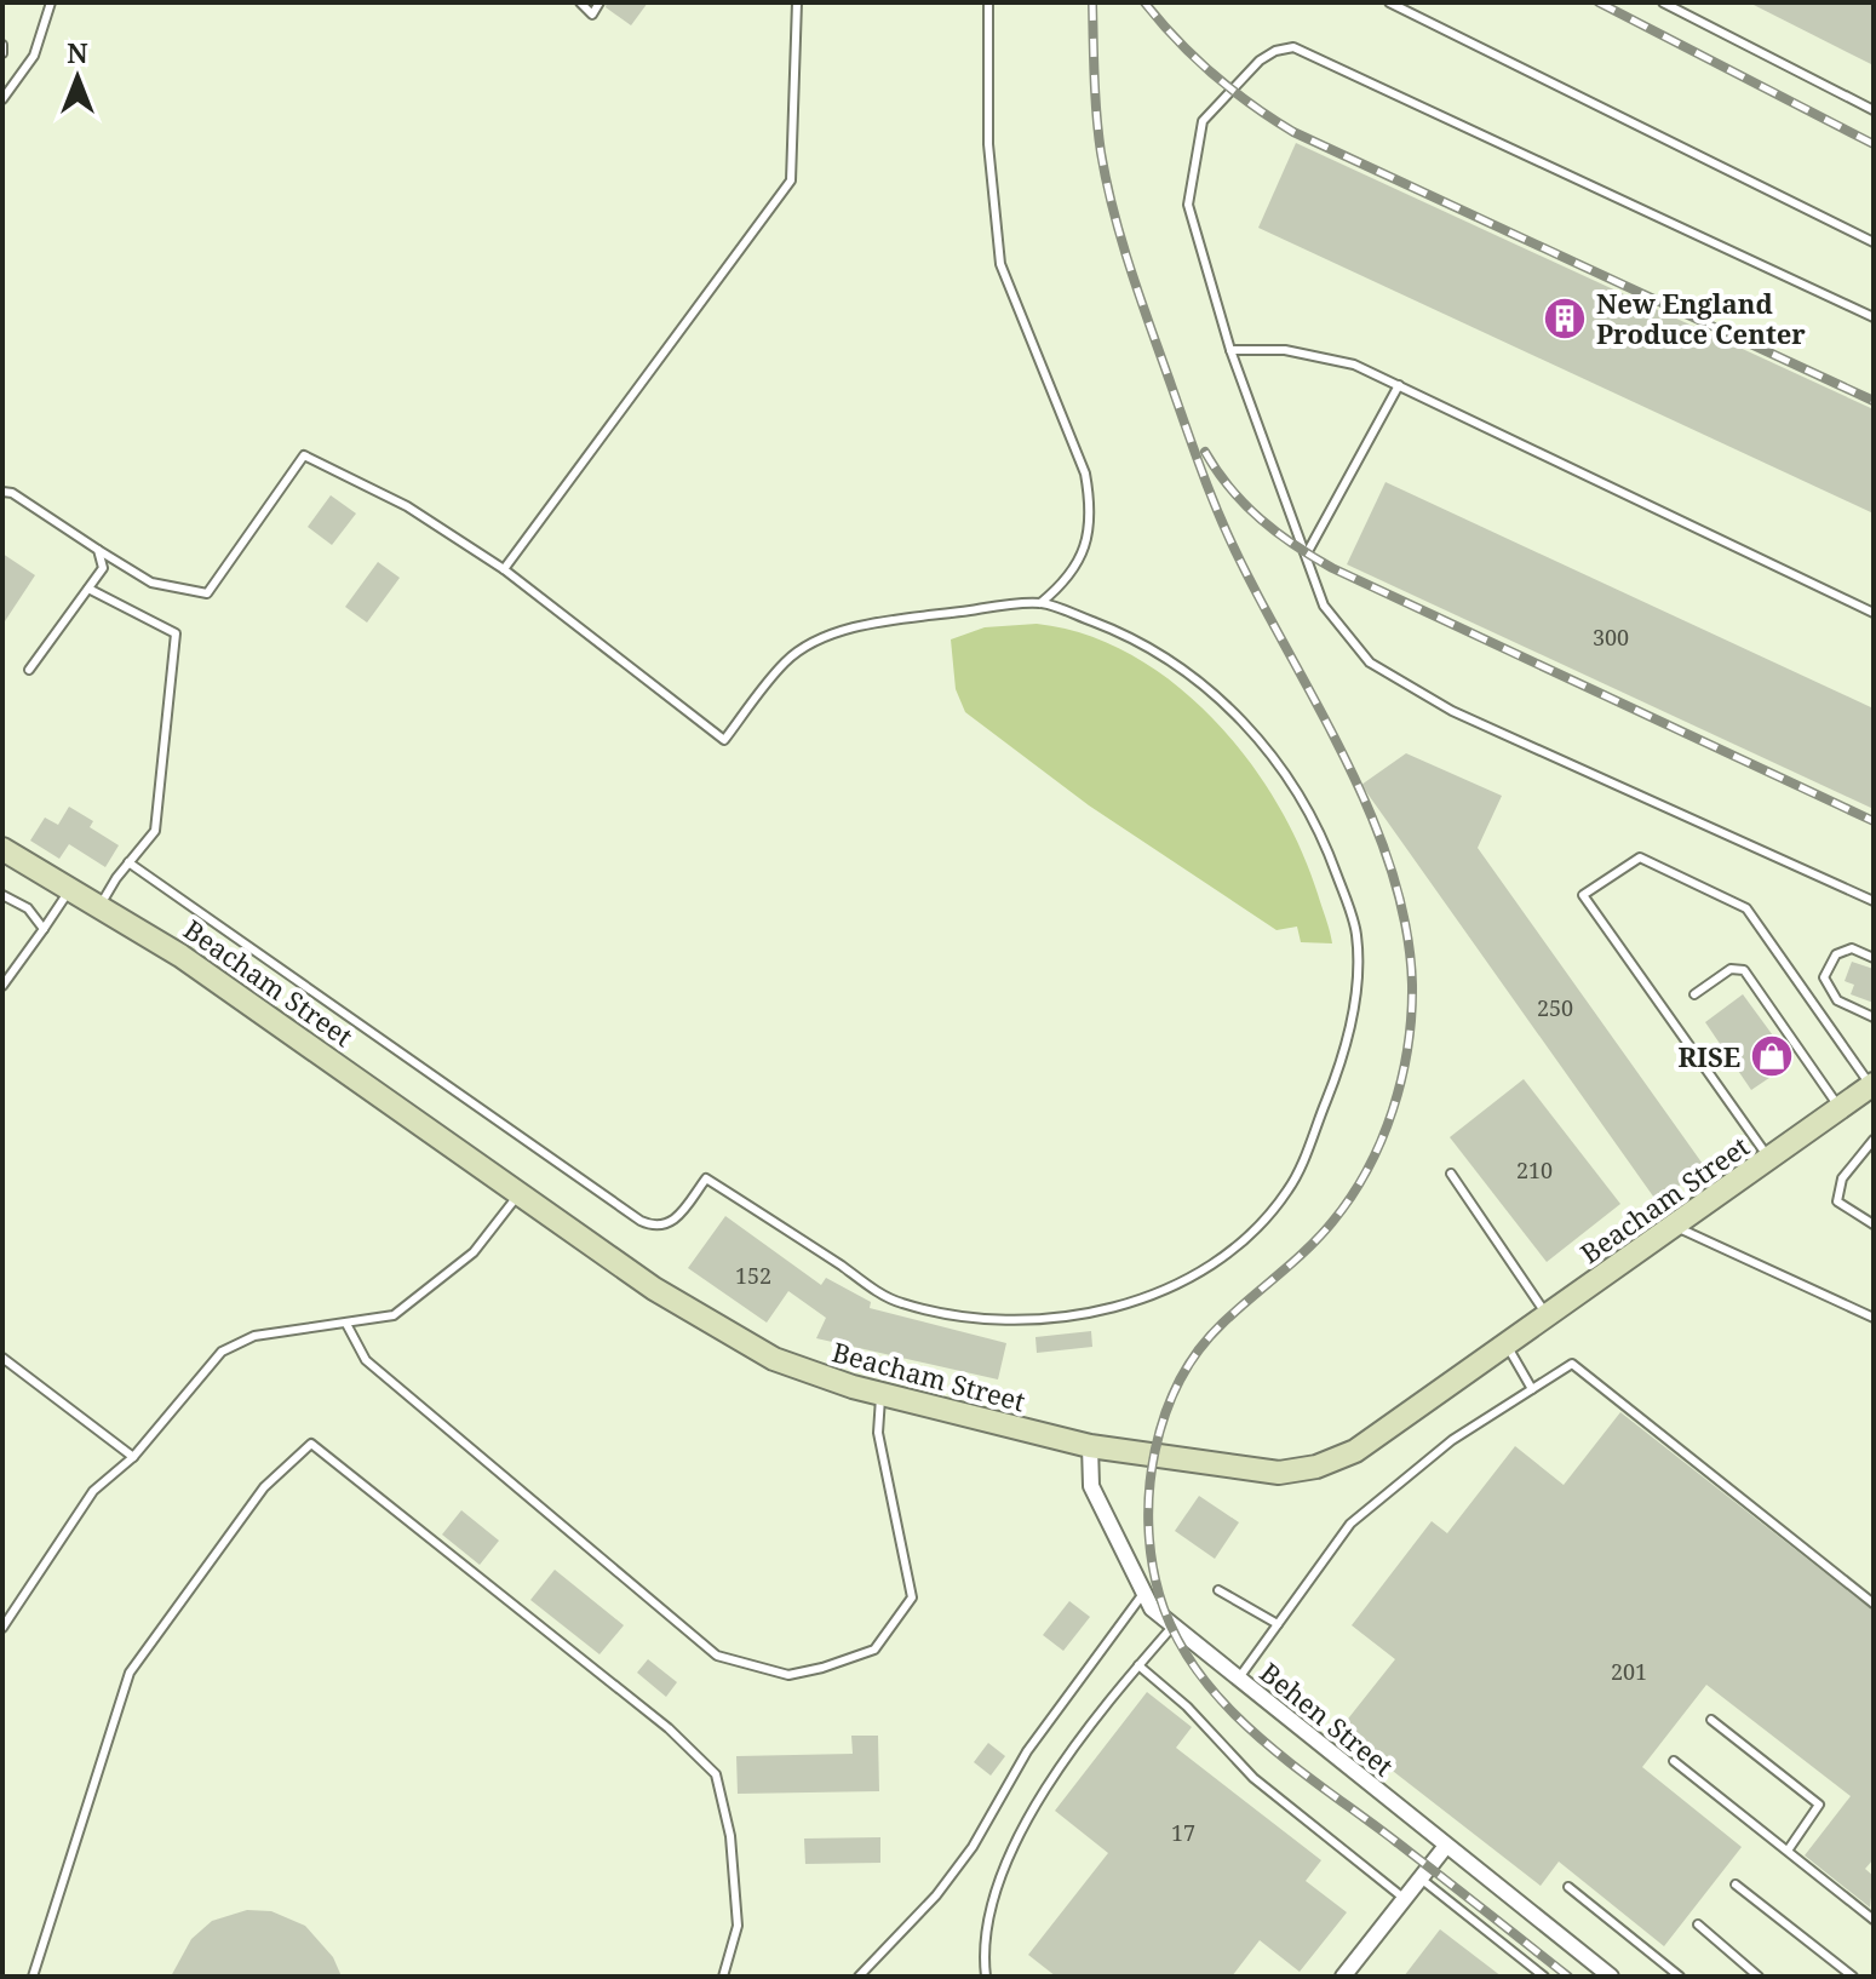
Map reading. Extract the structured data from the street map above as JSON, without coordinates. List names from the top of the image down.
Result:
{
  "streets": {
    "main road": ["Beacham Street"],
    "street": ["Behen Street"]
  },
  "crossings": [
    ["Beacham Street", "Behen Street"]
  ],
  "places": {
    "building": ["New England Produce Center"],
    "shop": ["RISE"]
  },
  "house_numbers": [
    "300",
    "250",
    "210",
    "152",
    "201",
    "17"
  ],
  "north": "top"
}
